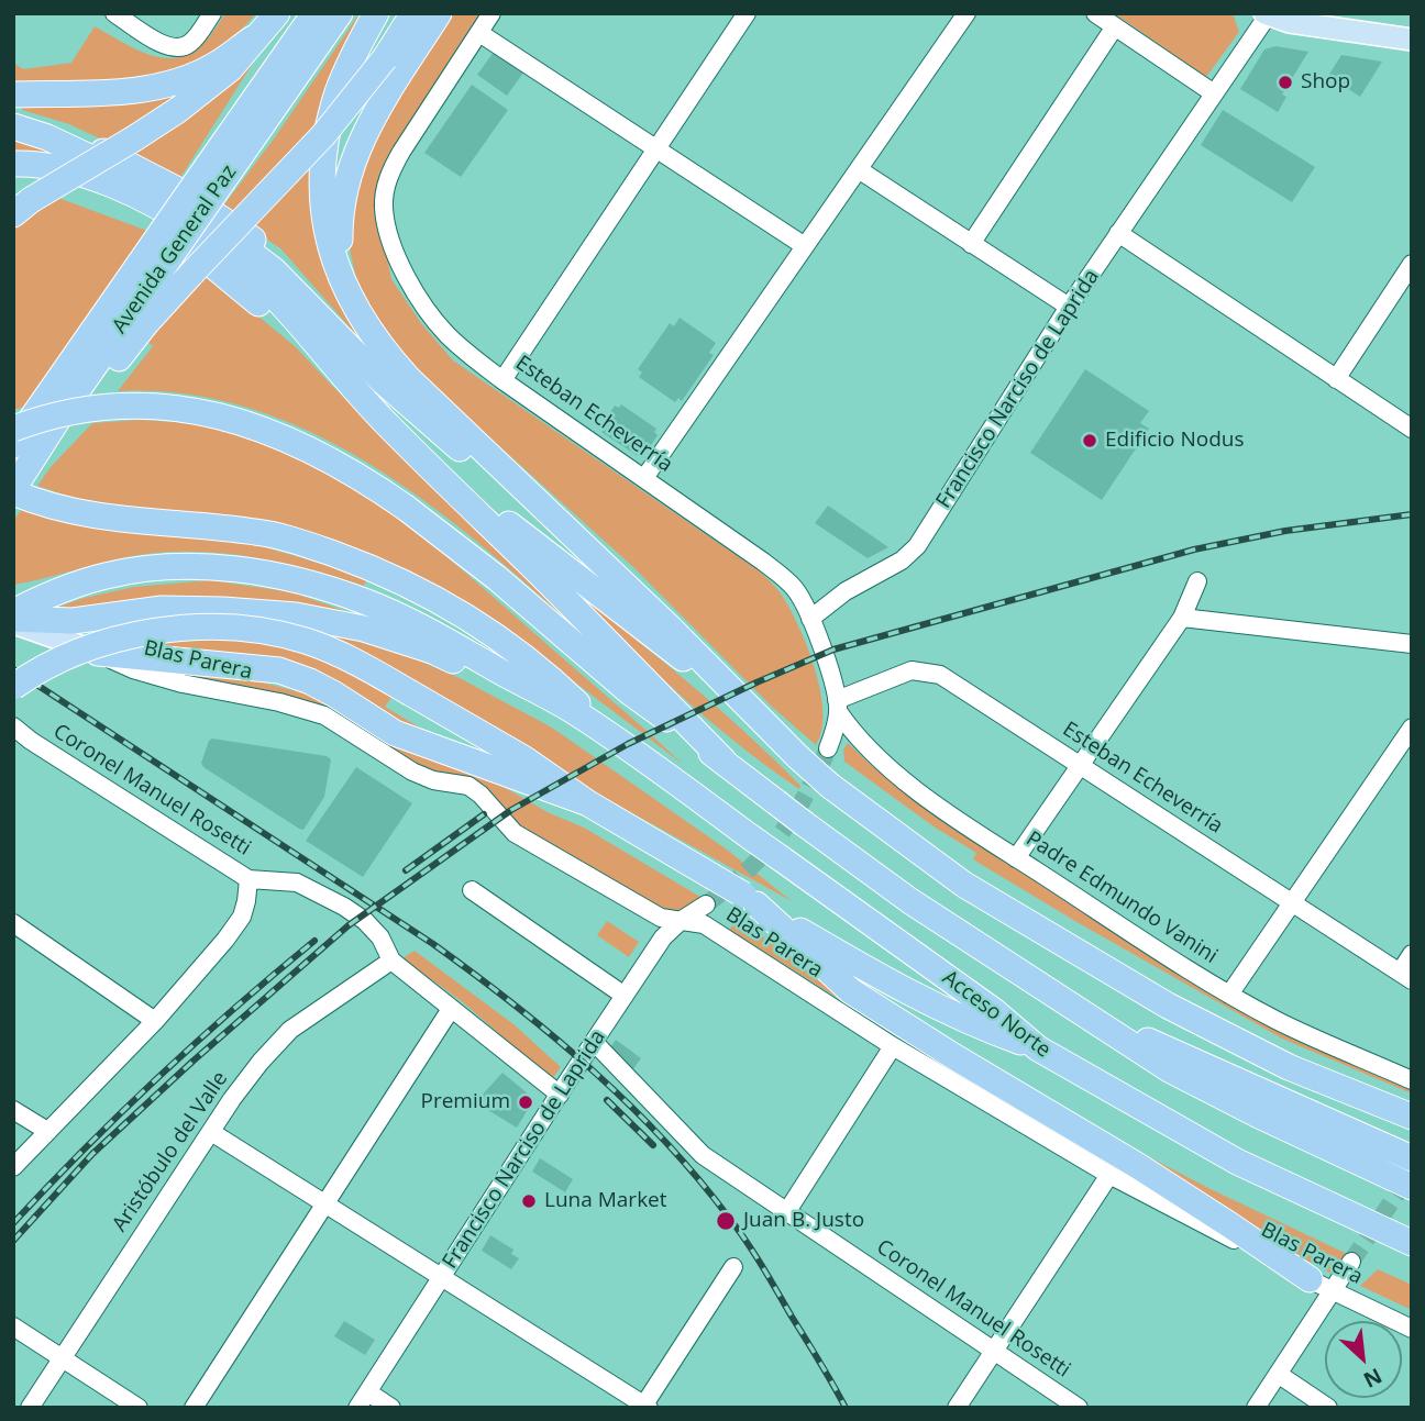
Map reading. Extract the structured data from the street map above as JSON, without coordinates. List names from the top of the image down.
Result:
{
  "streets": {
    "highway": ["Avenida General Paz", "Acceso Norte"],
    "street": [
      "Francisco Narciso de Laprida",
      "Esteban Echeverría",
      "Blas Parera",
      "Coronel Manuel Rosetti",
      "Padre Edmundo Vanini",
      "Aristóbulo del Valle"
    ]
  },
  "crossings": [
    ["Francisco Narciso de Laprida", "Esteban Echeverría"],
    ["Francisco Narciso de Laprida", "Blas Parera"],
    ["Francisco Narciso de Laprida", "Coronel Manuel Rosetti"],
    ["Esteban Echeverría", "Padre Edmundo Vanini"],
    ["Coronel Manuel Rosetti", "Aristóbulo del Valle"]
  ],
  "places": [
    "Shop",
    "Edificio Nodus",
    "Premium",
    "Luna Market",
    "Juan B. Justo"
  ],
  "north": "bottom right"
}
